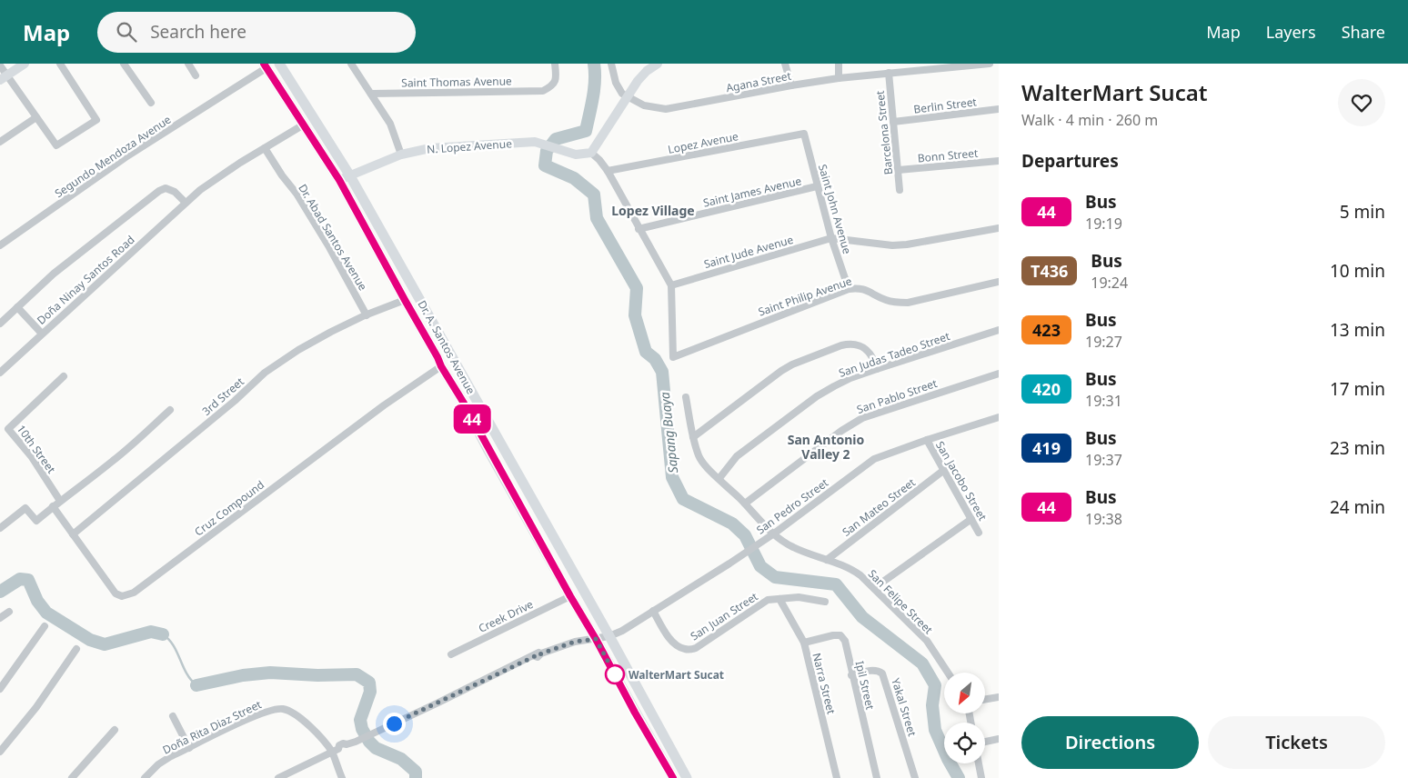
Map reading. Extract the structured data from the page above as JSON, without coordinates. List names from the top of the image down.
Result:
{
  "streets": {
    "main road": ["Dr. A. Santos Avenue"],
    "street": [
      "Saint Thomas Avenue",
      "Agana Street",
      "Berlin Street",
      "Barcelona Street",
      "Lopez Avenue",
      "N. Lopez Avenue",
      "Bonn Street",
      "Segundo Mendoza Avenue",
      "Saint James Avenue",
      "Saint John Avenue",
      "Dr. Abad Santos Avenue",
      "Saint Jude Avenue",
      "Doña Ninay Santos Road",
      "Saint Philip Avenue",
      "San Judas Tadeo Street",
      "3rd Street",
      "San Pablo Street",
      "10th Street",
      "San Jacobo Street",
      "San Pedro Street",
      "San Mateo Street",
      "Cruz Compound",
      "San Felipe Street",
      "Creek Drive",
      "San Juan Street",
      "Narra Street",
      "Ipil Street",
      "Yakal Street",
      "Doña Rita Diaz Street"
    ]
  },
  "crossings": [
    ["Agana Street", "Barcelona Street"],
    ["Berlin Street", "Barcelona Street"],
    ["Barcelona Street", "Bonn Street"],
    ["Lopez Avenue", "Saint John Avenue"],
    ["N. Lopez Avenue", "Dr. A. Santos Avenue"],
    ["Segundo Mendoza Avenue", "Dr. A. Santos Avenue"],
    ["Saint James Avenue", "Saint John Avenue"],
    ["Saint John Avenue", "Saint Jude Avenue"],
    ["Saint John Avenue", "Saint Philip Avenue"],
    ["Dr. Abad Santos Avenue", "Doña Ninay Santos Road"],
    ["Dr. Abad Santos Avenue", "3rd Street"],
    ["Saint Jude Avenue", "Saint Philip Avenue"],
    ["Doña Ninay Santos Road", "Dr. A. Santos Avenue"],
    ["Dr. A. Santos Avenue", "3rd Street"],
    ["Dr. A. Santos Avenue", "San Pedro Street"],
    ["Dr. A. Santos Avenue", "Cruz Compound"],
    ["Dr. A. Santos Avenue", "Creek Drive"],
    ["San Judas Tadeo Street", "San Felipe Street"],
    ["3rd Street", "Cruz Compound"],
    ["San Pablo Street", "San Felipe Street"],
    ["San Jacobo Street", "San Pedro Street"],
    ["San Jacobo Street", "San Mateo Street"],
    ["San Pedro Street", "San Felipe Street"],
    ["San Pedro Street", "San Juan Street"],
    ["San Pedro Street", "Doña Rita Diaz Street"],
    ["San Mateo Street", "San Felipe Street"],
    ["San Juan Street", "Narra Street"],
    ["Narra Street", "Ipil Street"],
    ["Ipil Street", "Yakal Street"]
  ],
  "districts": ["Lopez Village", "San Antonio Valley 2"],
  "water": ["Sapang Buaya"],
  "places": ["WalterMart Sucat"],
  "lines": ["bus line 44"],
  "north": "bottom left",
  "page": {
    "header": "Map",
    "search": "Search here",
    "nav": ["Map", "Layers", "Share"],
    "on_map": "44",
    "heading": [
      ["WalterMart Sucat", "Walk · 4 min · 260 m"],
      "Departures"
    ],
    "list": [
      {
        "mark": "44",
        "name": "Bus",
        "note": "19:19",
        "value": "5 min"
      },
      {
        "mark": "T436",
        "name": "Bus",
        "note": "19:24",
        "value": "10 min"
      },
      {
        "mark": "423",
        "name": "Bus",
        "note": "19:27",
        "value": "13 min"
      },
      {
        "mark": "420",
        "name": "Bus",
        "note": "19:31",
        "value": "17 min"
      },
      {
        "mark": "419",
        "name": "Bus",
        "note": "19:37",
        "value": "23 min"
      },
      {
        "mark": "44",
        "name": "Bus",
        "note": "19:38",
        "value": "24 min"
      }
    ],
    "buttons": ["Directions", "Tickets"]
  }
}
